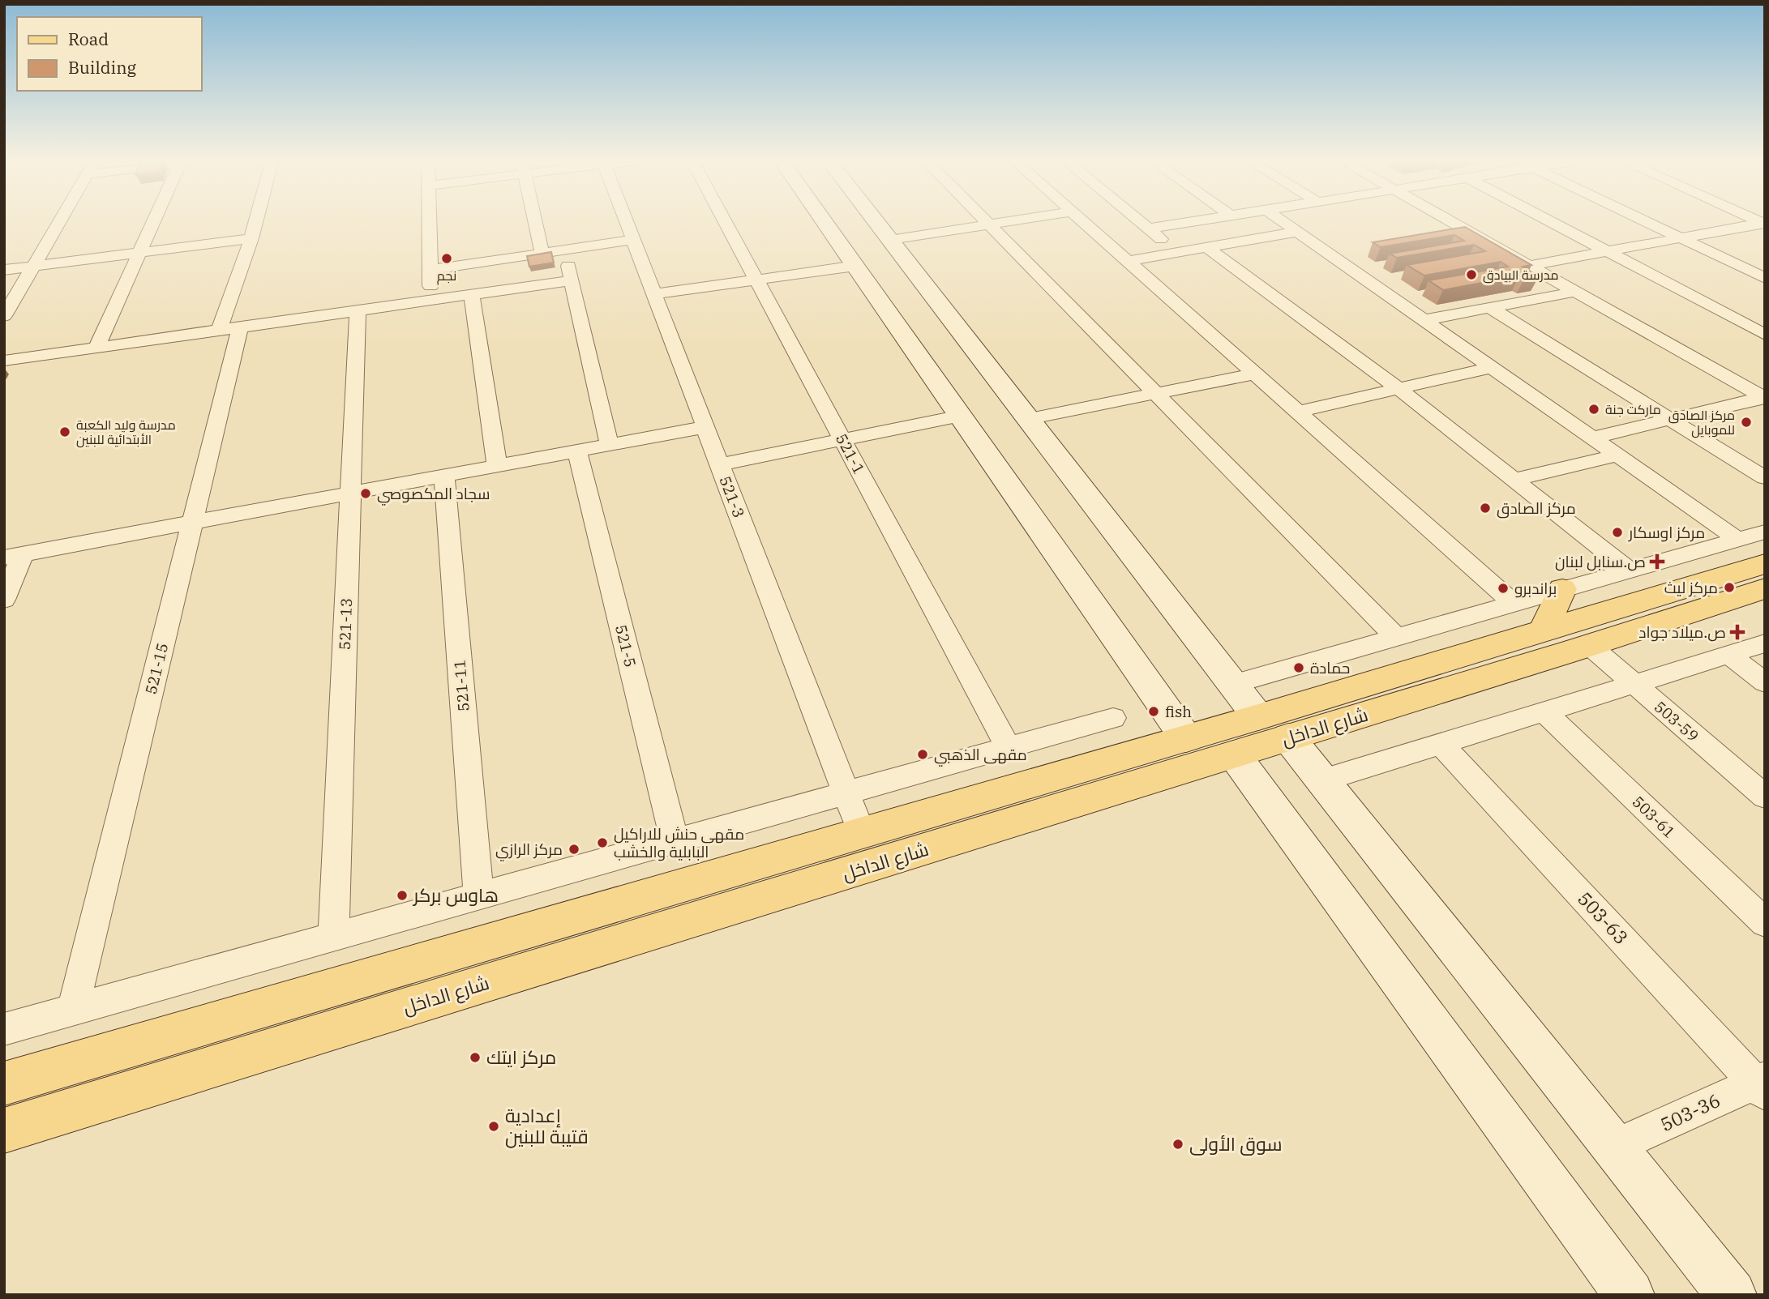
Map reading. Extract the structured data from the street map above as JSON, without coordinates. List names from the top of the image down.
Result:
{
  "streets": {
    "main road": ["شارع الداخل"],
    "street": [
      "521-1",
      "521-3",
      "521-13",
      "521-5",
      "521-15",
      "521-11",
      "503-59",
      "503-61",
      "503-63",
      "503-36"
    ]
  },
  "crossings": [
    ["521-3", "شارع الداخل"],
    ["503-59", "شارع الداخل"],
    ["503-63", "503-36"]
  ],
  "places": {
    "other": [
      "نجم",
      "مدرسة البيادق",
      "ماركت جنة",
      "مركز الصادق للموبايل",
      "مدرسة وليد الكعبة الأبتدائية للبنين",
      "سجاد المكصوصي",
      "مركز الصادق",
      "مركز اوسكار",
      "مركز ليث",
      "براندبرو",
      "حمادة",
      "fish",
      "مقهى الذهبي",
      "مقهى حنش للاراكيل البابلية والخشب",
      "مركز الرازي",
      "هاوس بركر",
      "مركز ايتك",
      "إعدادية قتيبة للبنين",
      "سوق الأولى"
    ],
    "health": ["ص.سنابل لبنان", "ص.ميلاد جواد"]
  },
  "legend": ["Road", "Building"]
}
